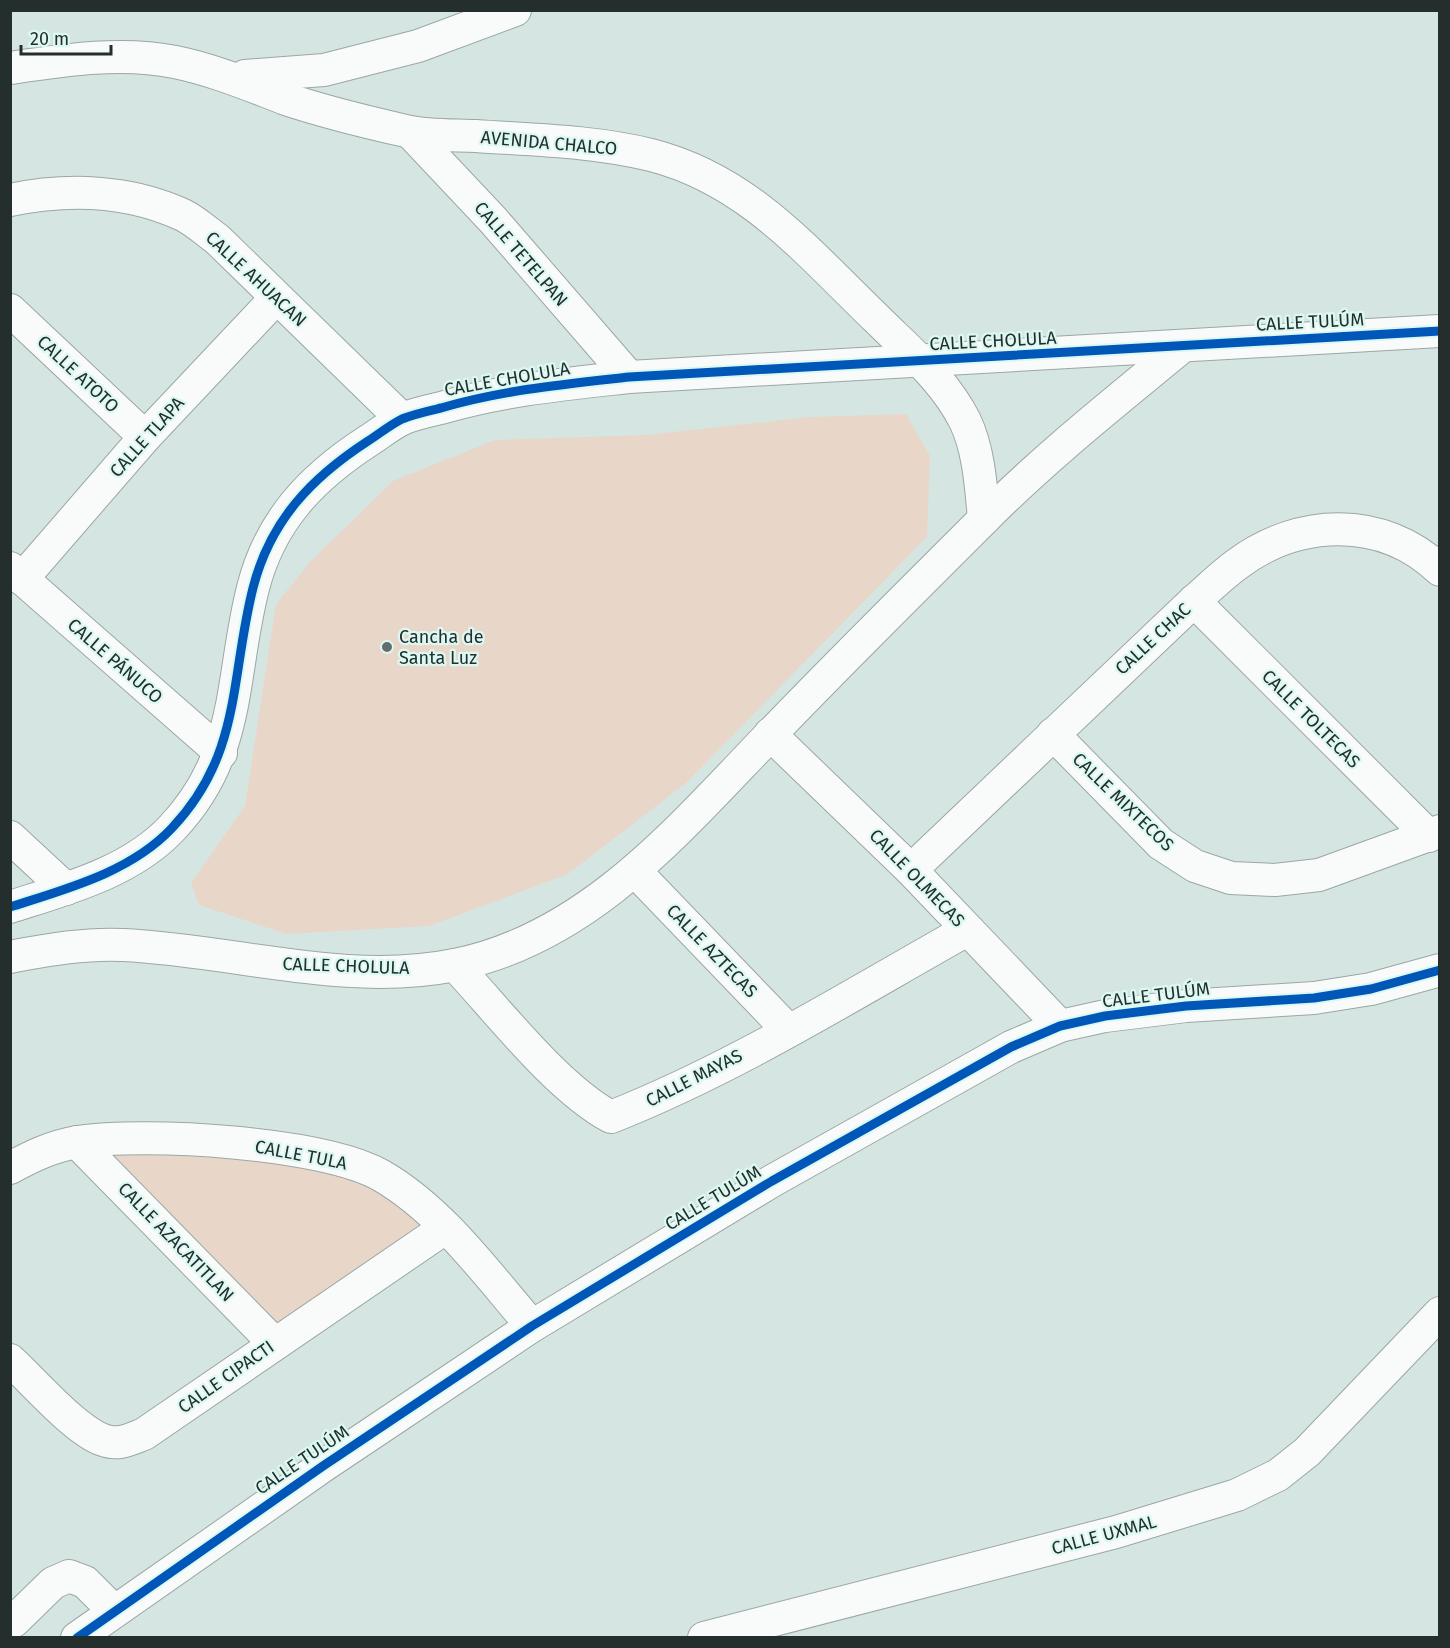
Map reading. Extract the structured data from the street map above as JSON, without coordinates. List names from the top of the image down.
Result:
{
  "streets": {
    "street": [
      "AVENIDA CHALCO",
      "CALLE TETELPAN",
      "CALLE AHUACAN",
      "CALLE TULÚM",
      "CALLE CHOLULA",
      "CALLE ATOTO",
      "CALLE TLAPA",
      "CALLE CHAC",
      "CALLE PÁNUCO",
      "CALLE TOLTECAS",
      "CALLE MIXTECOS",
      "CALLE OLMECAS",
      "CALLE AZTECAS",
      "CALLE MAYAS",
      "CALLE TULA",
      "CALLE AZACATITLAN",
      "CALLE CIPACTI",
      "CALLE UXMAL"
    ]
  },
  "crossings": [
    ["AVENIDA CHALCO", "CALLE TETELPAN"],
    ["AVENIDA CHALCO", "CALLE CHOLULA"],
    ["CALLE TETELPAN", "CALLE CHOLULA"],
    ["CALLE AHUACAN", "CALLE CHOLULA"],
    ["CALLE AHUACAN", "CALLE TLAPA"],
    ["CALLE TULÚM", "CALLE CHOLULA"],
    ["CALLE TULÚM", "CALLE OLMECAS"],
    ["CALLE TULÚM", "CALLE TULA"],
    ["CALLE CHOLULA", "CALLE PÁNUCO"],
    ["CALLE CHOLULA", "CALLE OLMECAS"],
    ["CALLE CHOLULA", "CALLE AZTECAS"],
    ["CALLE CHOLULA", "CALLE MAYAS"],
    ["CALLE ATOTO", "CALLE TLAPA"],
    ["CALLE TLAPA", "CALLE PÁNUCO"],
    ["CALLE CHAC", "CALLE TOLTECAS"],
    ["CALLE CHAC", "CALLE MIXTECOS"],
    ["CALLE CHAC", "CALLE OLMECAS"],
    ["CALLE TOLTECAS", "CALLE MIXTECOS"],
    ["CALLE OLMECAS", "CALLE MAYAS"],
    ["CALLE AZTECAS", "CALLE MAYAS"],
    ["CALLE TULA", "CALLE AZACATITLAN"],
    ["CALLE TULA", "CALLE CIPACTI"],
    ["CALLE AZACATITLAN", "CALLE CIPACTI"]
  ],
  "places": ["Cancha de Santa Luz"],
  "scale_bar": "20 m"
}
